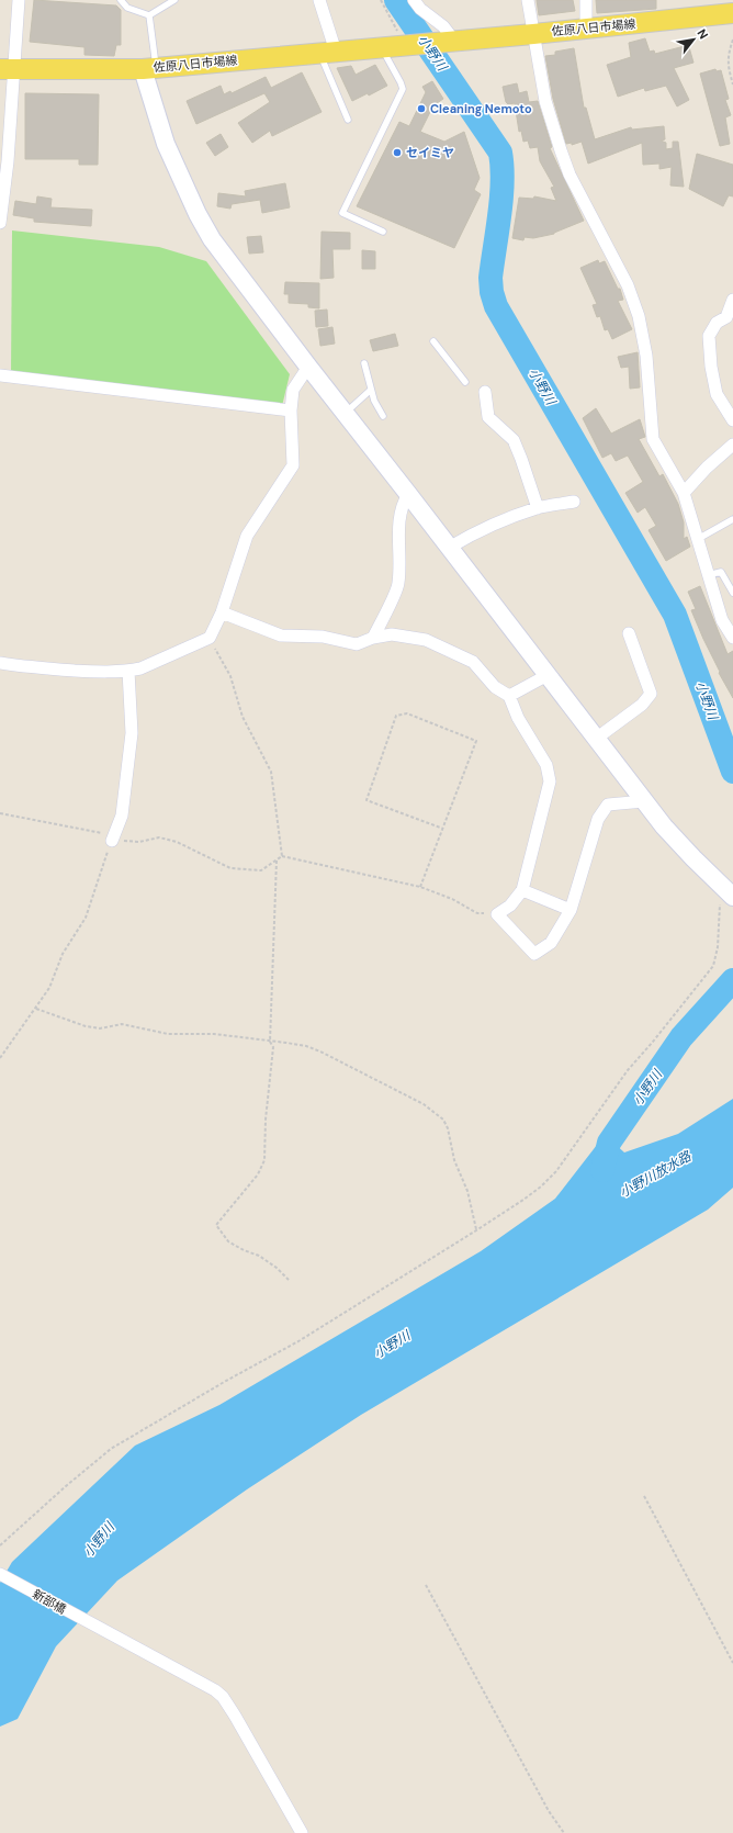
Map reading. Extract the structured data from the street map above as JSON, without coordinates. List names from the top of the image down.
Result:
{
  "streets": {
    "main road": ["佐原八日市場線"],
    "street": ["新部橋"]
  },
  "water": ["小野川", "小野川放水路"],
  "places": ["Cleaning Nemoto", "セイミヤ"],
  "north": "top right"
}
